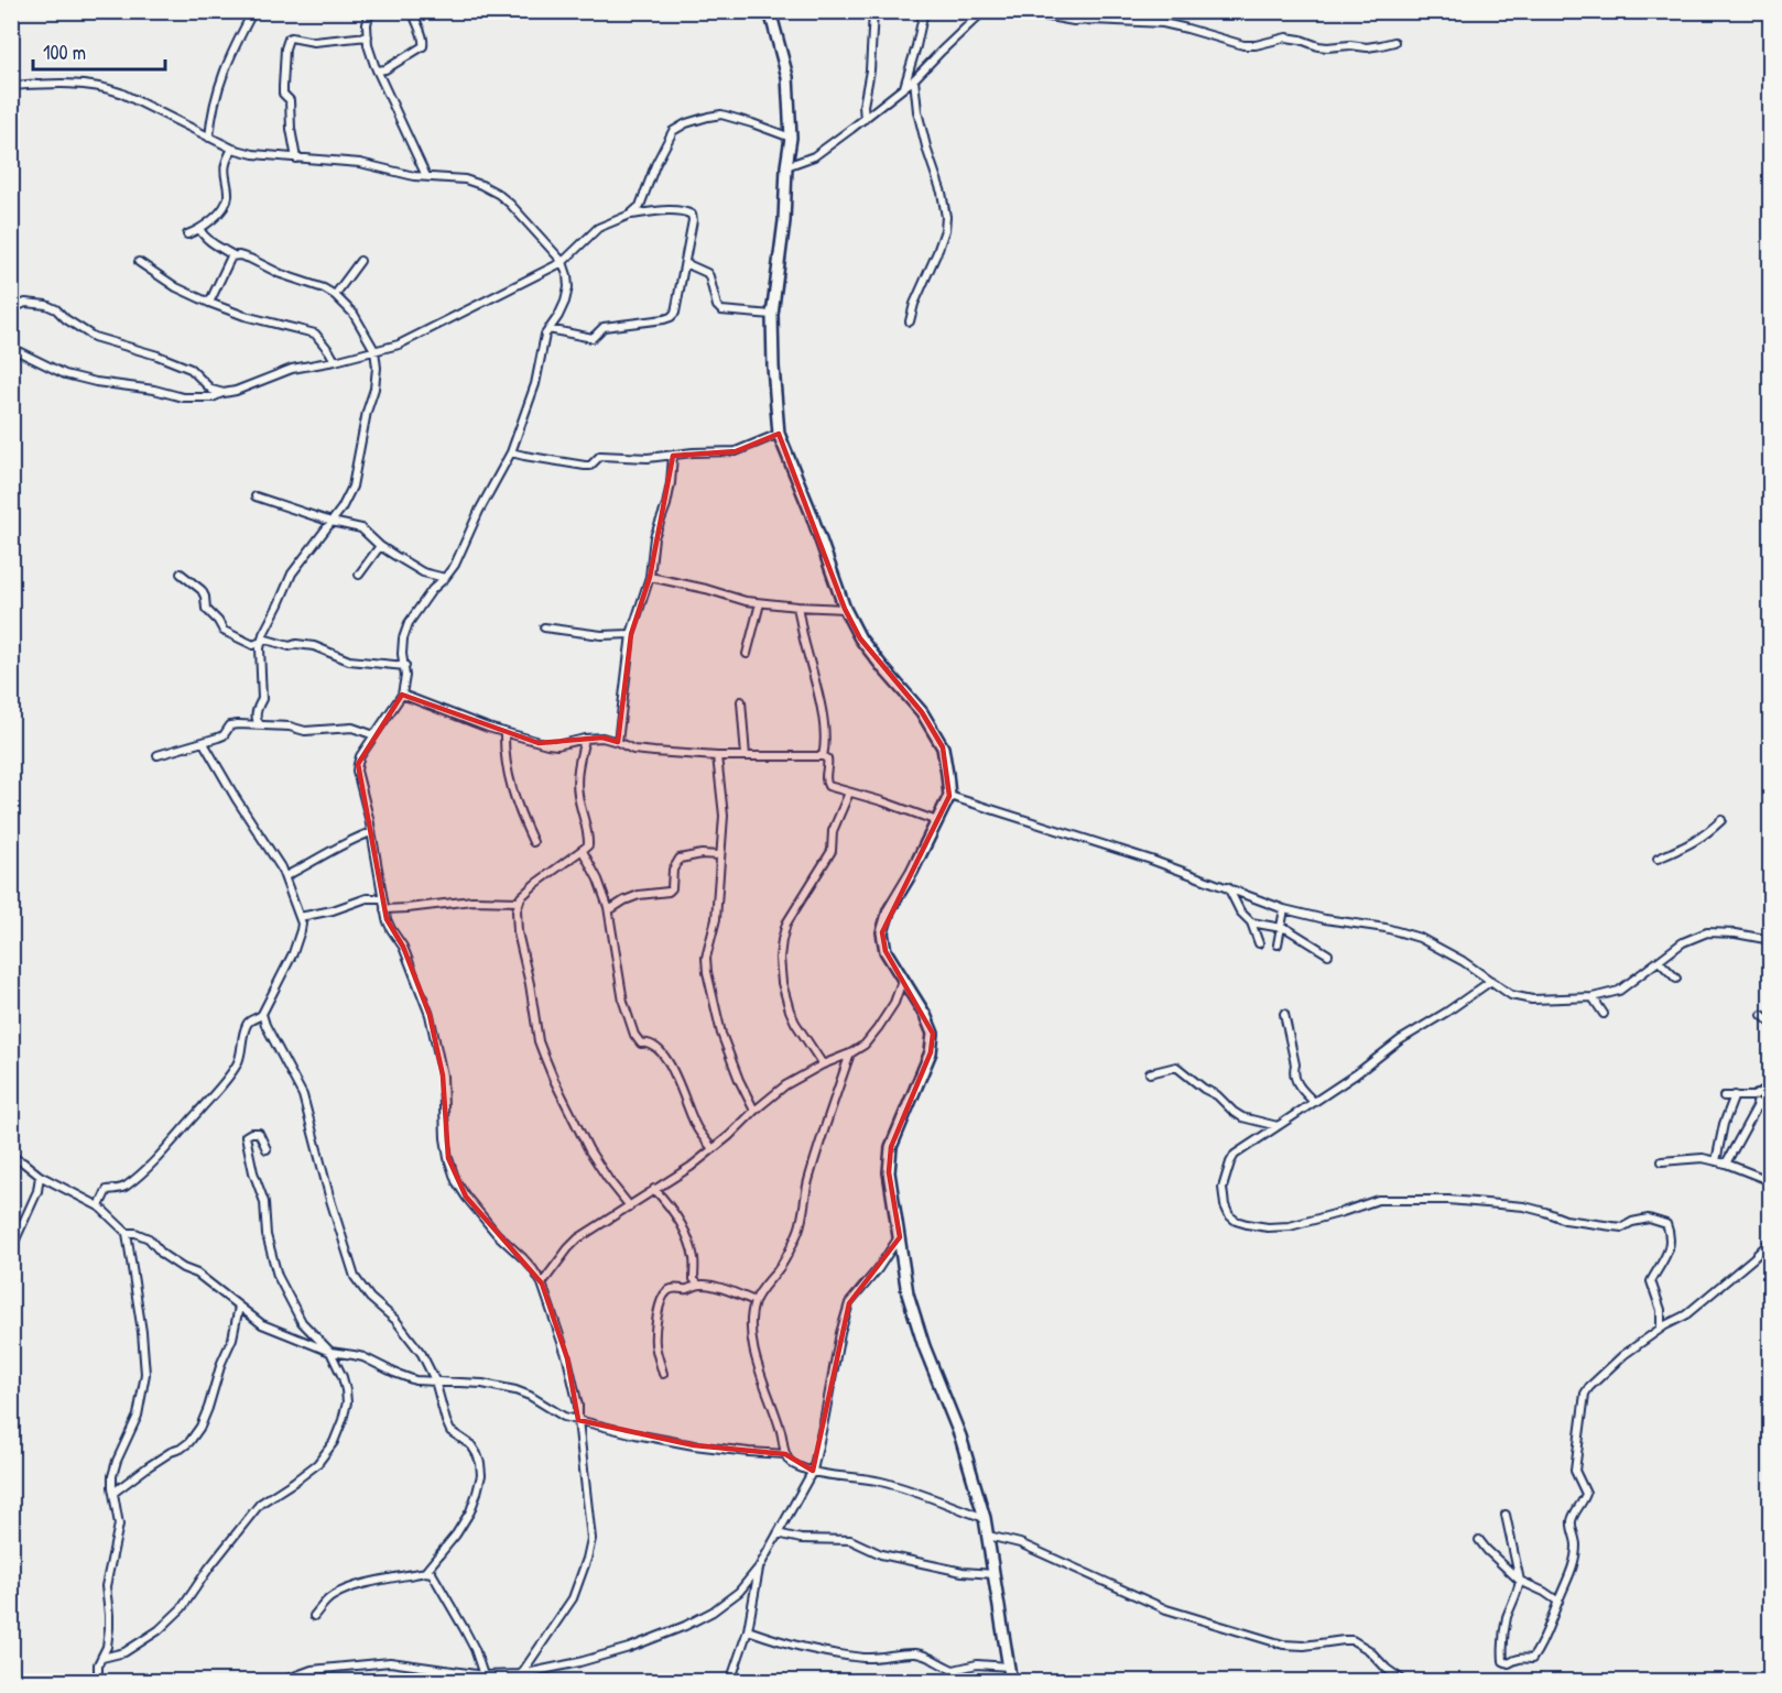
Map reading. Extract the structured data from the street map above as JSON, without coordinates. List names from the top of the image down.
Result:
{
  "scale_bar": "100 m"
}
